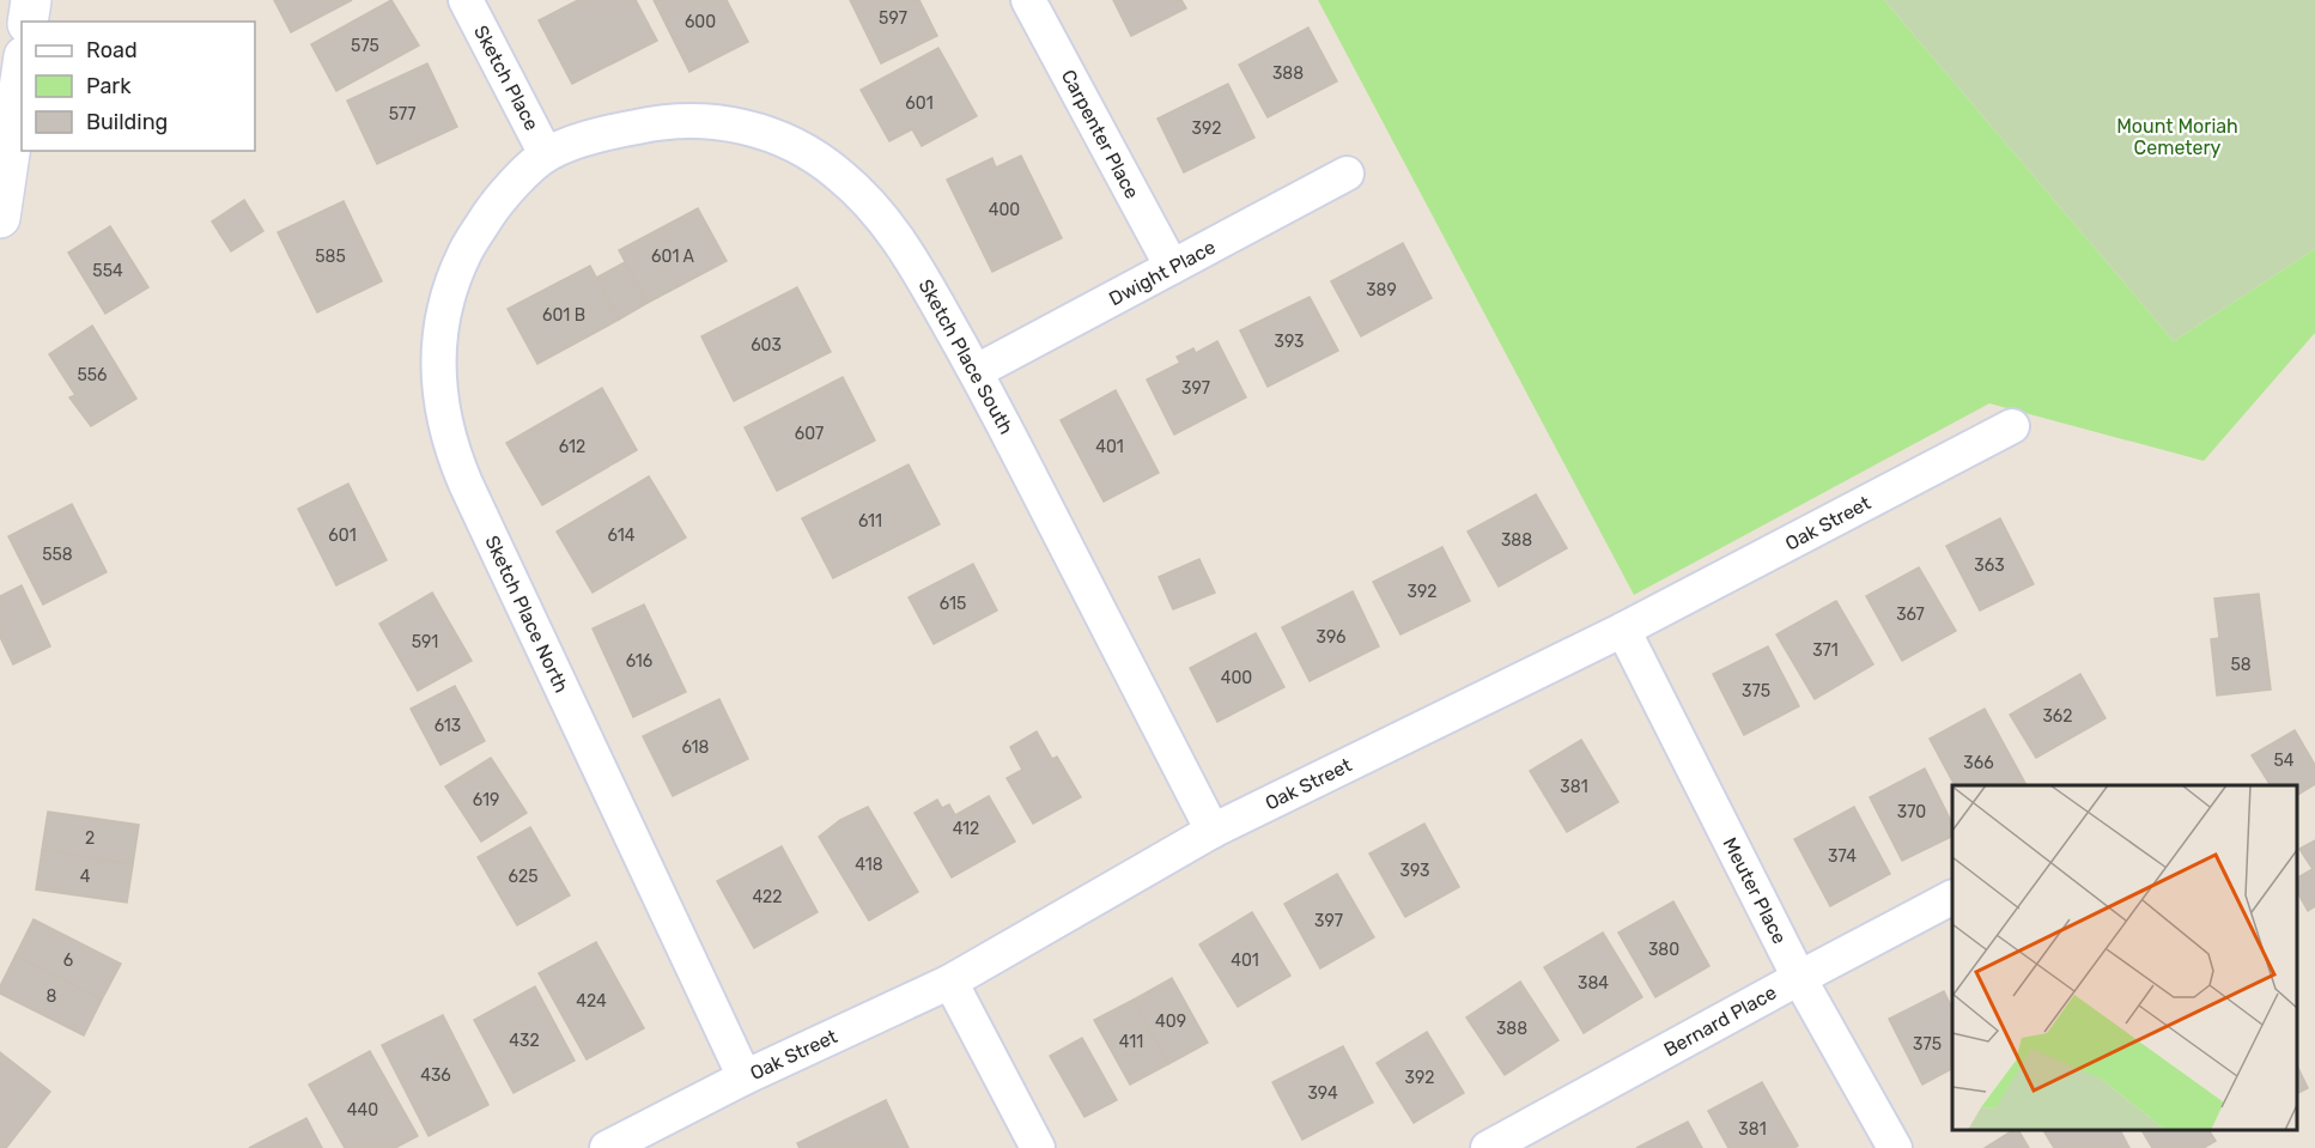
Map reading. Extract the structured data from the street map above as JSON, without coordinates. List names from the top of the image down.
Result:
{
  "streets": {
    "street": [
      "Sketch Place",
      "Carpenter Place",
      "Dwight Place",
      "Sketch Place South",
      "Oak Street",
      "Sketch Place North",
      "Meuter Place",
      "Bernard Place"
    ]
  },
  "crossings": [
    ["Sketch Place", "Sketch Place South"],
    ["Sketch Place", "Sketch Place North"],
    ["Carpenter Place", "Dwight Place"],
    ["Dwight Place", "Sketch Place South"],
    ["Sketch Place South", "Oak Street"],
    ["Sketch Place South", "Sketch Place North"],
    ["Oak Street", "Sketch Place North"],
    ["Oak Street", "Meuter Place"],
    ["Meuter Place", "Bernard Place"]
  ],
  "parks": ["Mount Moriah Cemetery"],
  "house_numbers": [
    "597",
    "600",
    "575",
    "388",
    "601",
    "577",
    "392",
    "400",
    "585",
    "601 A",
    "554",
    "389",
    "601 B",
    "393",
    "603",
    "556",
    "397",
    "607",
    "612",
    "401",
    "611",
    "601",
    "614",
    "388",
    "558",
    "363",
    "392",
    "615",
    "367",
    "396",
    "591",
    "371",
    "616",
    "58",
    "400",
    "375",
    "362",
    "613",
    "618",
    "54",
    "366",
    "381",
    "619",
    "370",
    "412",
    "2",
    "374",
    "418",
    "393",
    "4",
    "625",
    "422",
    "397",
    "380",
    "6",
    "401",
    "384",
    "8",
    "424",
    "409",
    "388",
    "432",
    "411",
    "375",
    "436",
    "392",
    "394",
    "440",
    "381"
  ],
  "legend": ["Road", "Park", "Building"]
}
